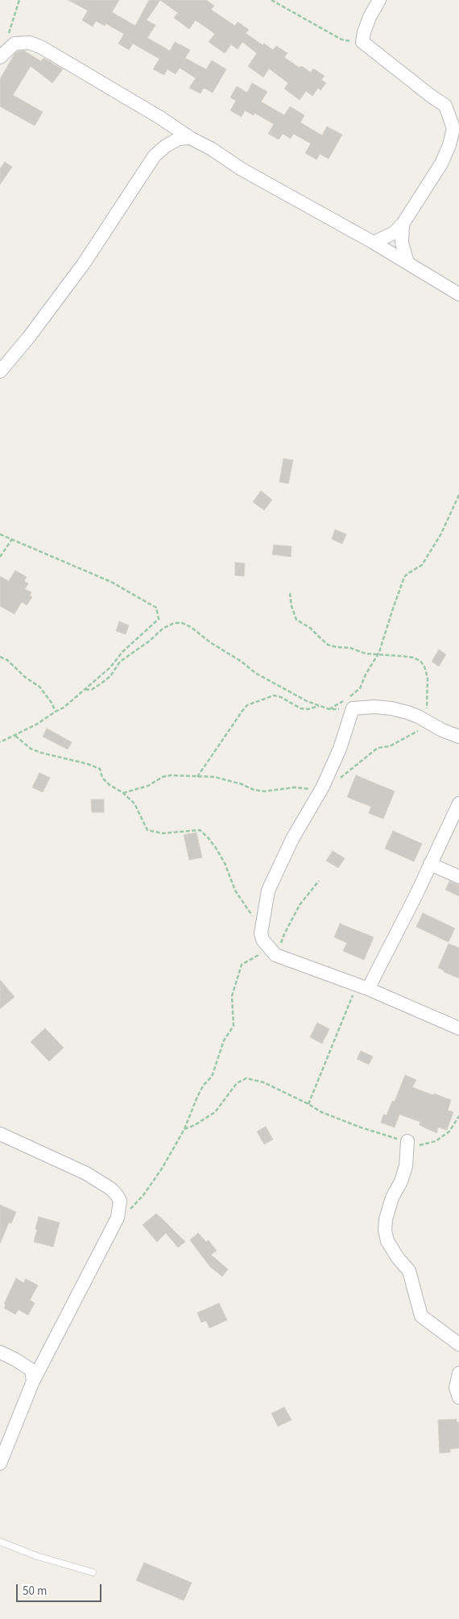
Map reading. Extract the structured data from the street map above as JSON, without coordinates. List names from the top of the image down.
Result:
{
  "scale_bar": "50 m"
}
